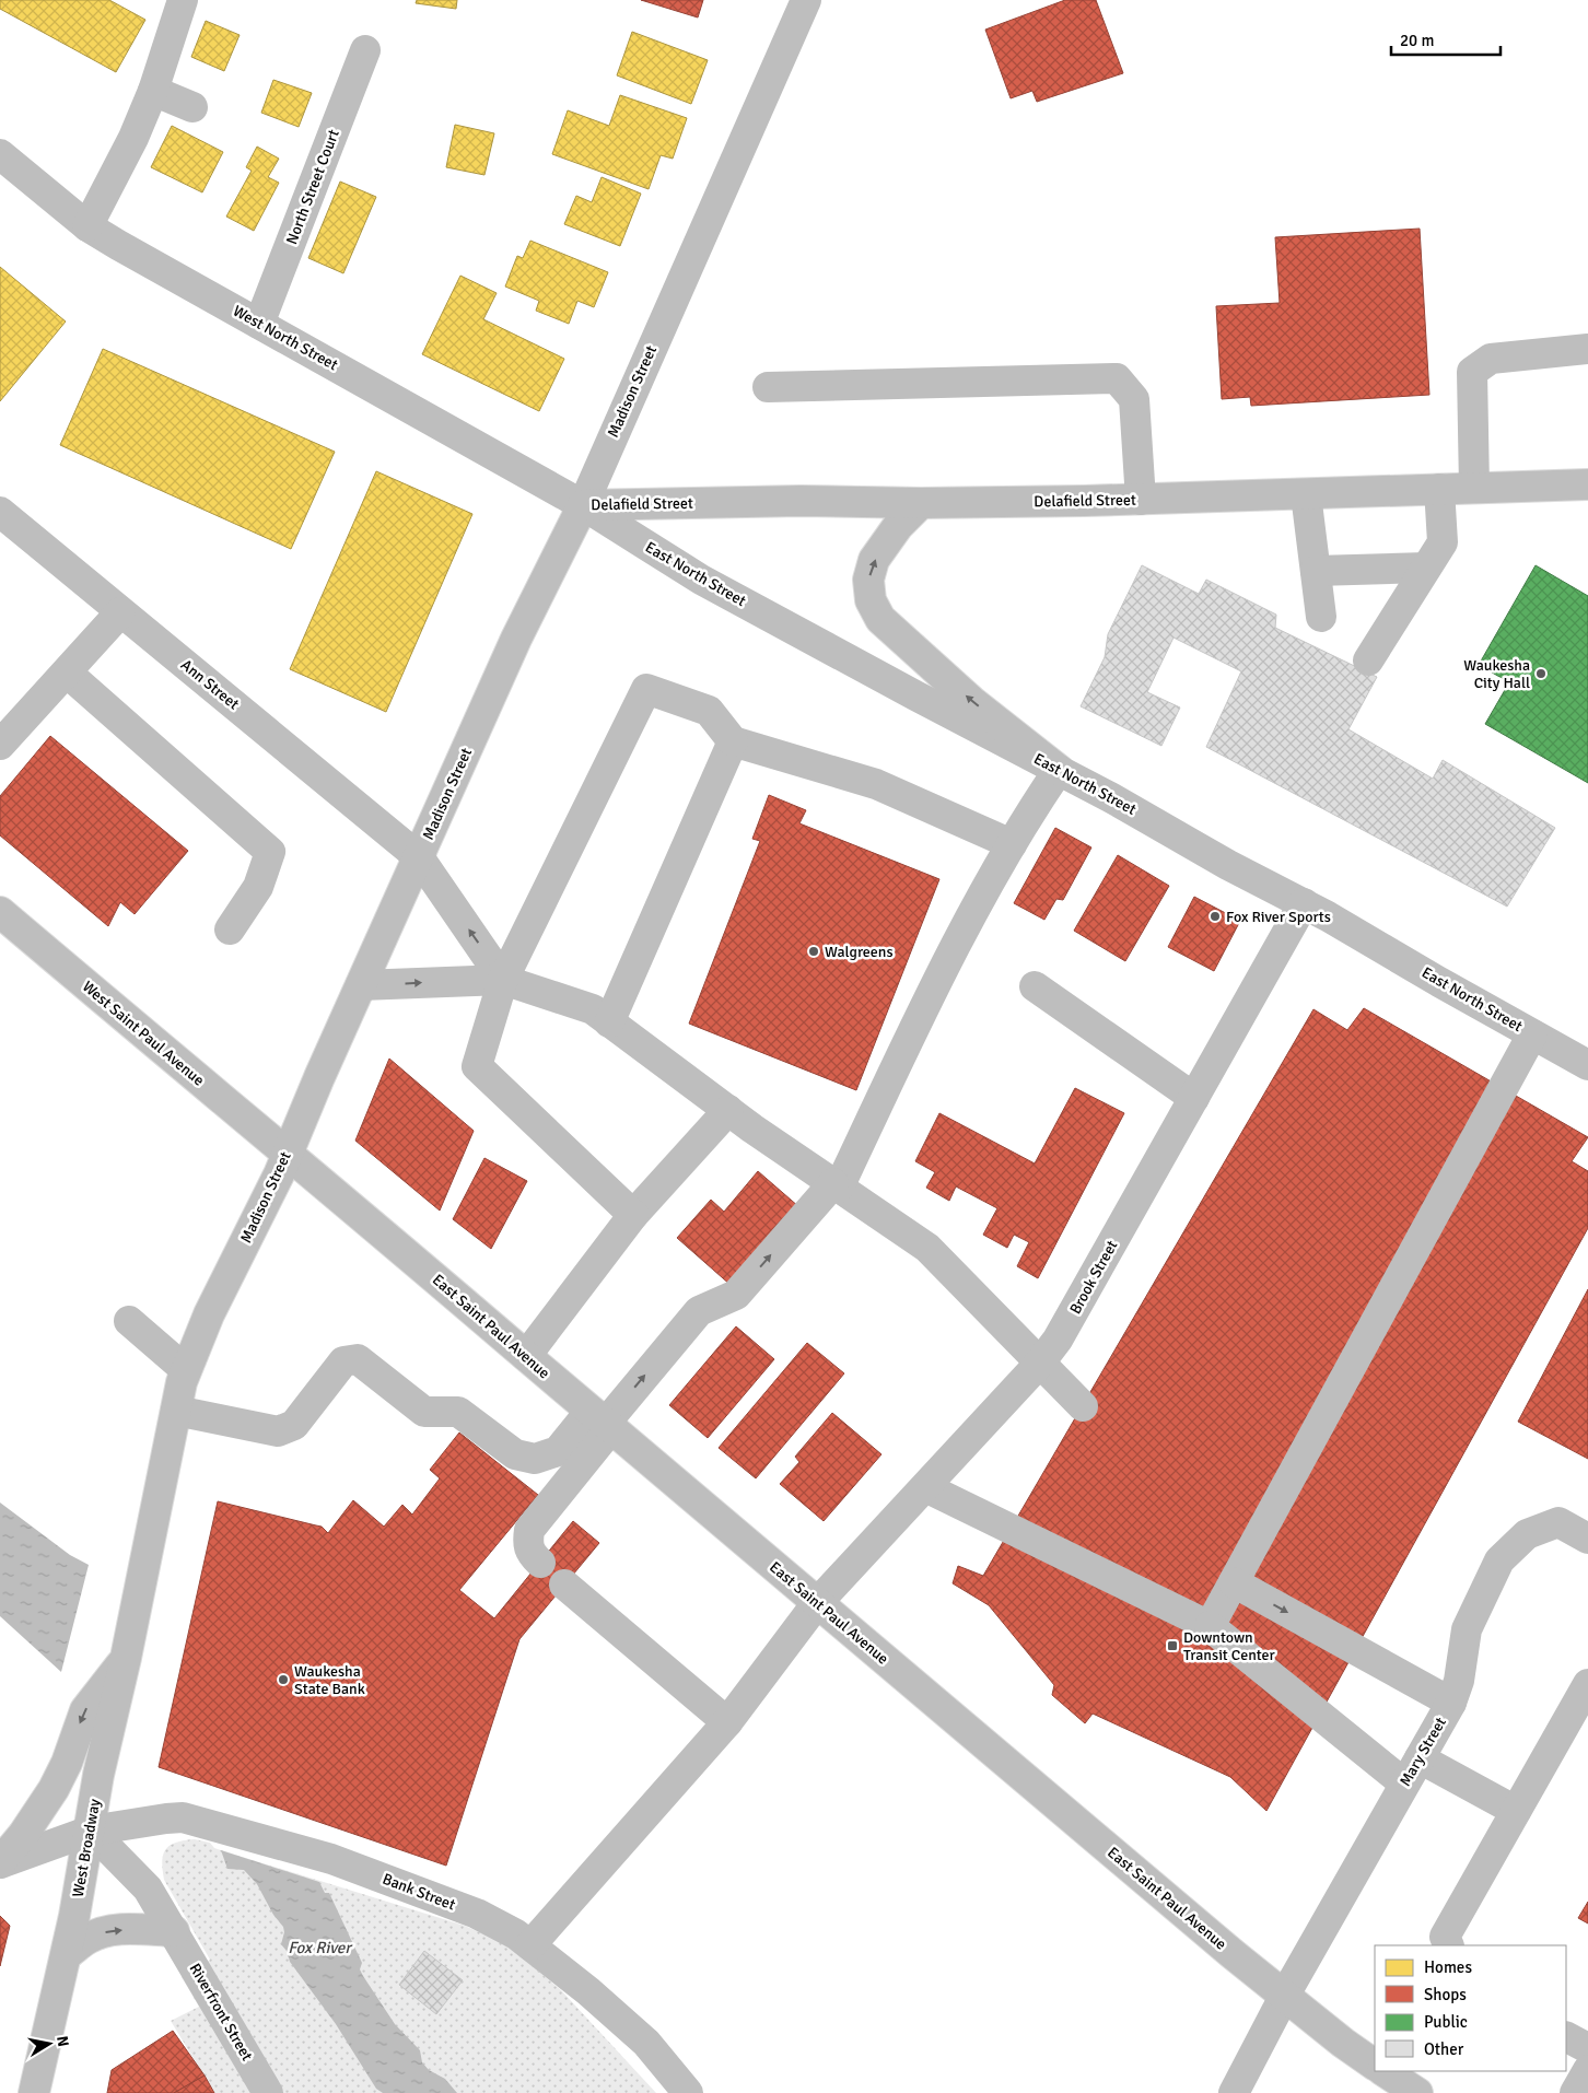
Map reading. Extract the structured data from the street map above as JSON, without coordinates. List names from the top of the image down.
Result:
{
  "streets": {
    "street": [
      "North Street Court",
      "West North Street",
      "Madison Street",
      "Delafield Street",
      "East North Street",
      "Ann Street",
      "West Saint Paul Avenue",
      "Brook Street",
      "East Saint Paul Avenue",
      "Mary Street",
      "West Broadway",
      "Bank Street",
      "Riverfront Street"
    ]
  },
  "crossings": [
    ["North Street Court", "West North Street"],
    ["West North Street", "Madison Street"],
    ["West North Street", "Delafield Street"],
    ["West North Street", "East North Street"],
    ["Madison Street", "Delafield Street"],
    ["Madison Street", "East North Street"],
    ["Madison Street", "Ann Street"],
    ["Madison Street", "West Saint Paul Avenue"],
    ["Madison Street", "East Saint Paul Avenue"],
    ["Madison Street", "West Broadway"],
    ["Delafield Street", "East North Street"],
    ["East North Street", "Brook Street"],
    ["West Saint Paul Avenue", "East Saint Paul Avenue"],
    ["Brook Street", "East Saint Paul Avenue"],
    ["Brook Street", "Bank Street"],
    ["East Saint Paul Avenue", "Mary Street"],
    ["West Broadway", "Bank Street"],
    ["West Broadway", "Riverfront Street"],
    ["Bank Street", "Riverfront Street"]
  ],
  "water": ["Fox River"],
  "places": {
    "other": [
      "Waukesha City Hall",
      "Fox River Sports",
      "Walgreens",
      "Waukesha State Bank"
    ],
    "transit": ["Downtown Transit Center"]
  },
  "legend": [
    "Homes",
    "Shops",
    "Public",
    "Other"
  ],
  "scale_bar": "20 m",
  "north": "right"
}
